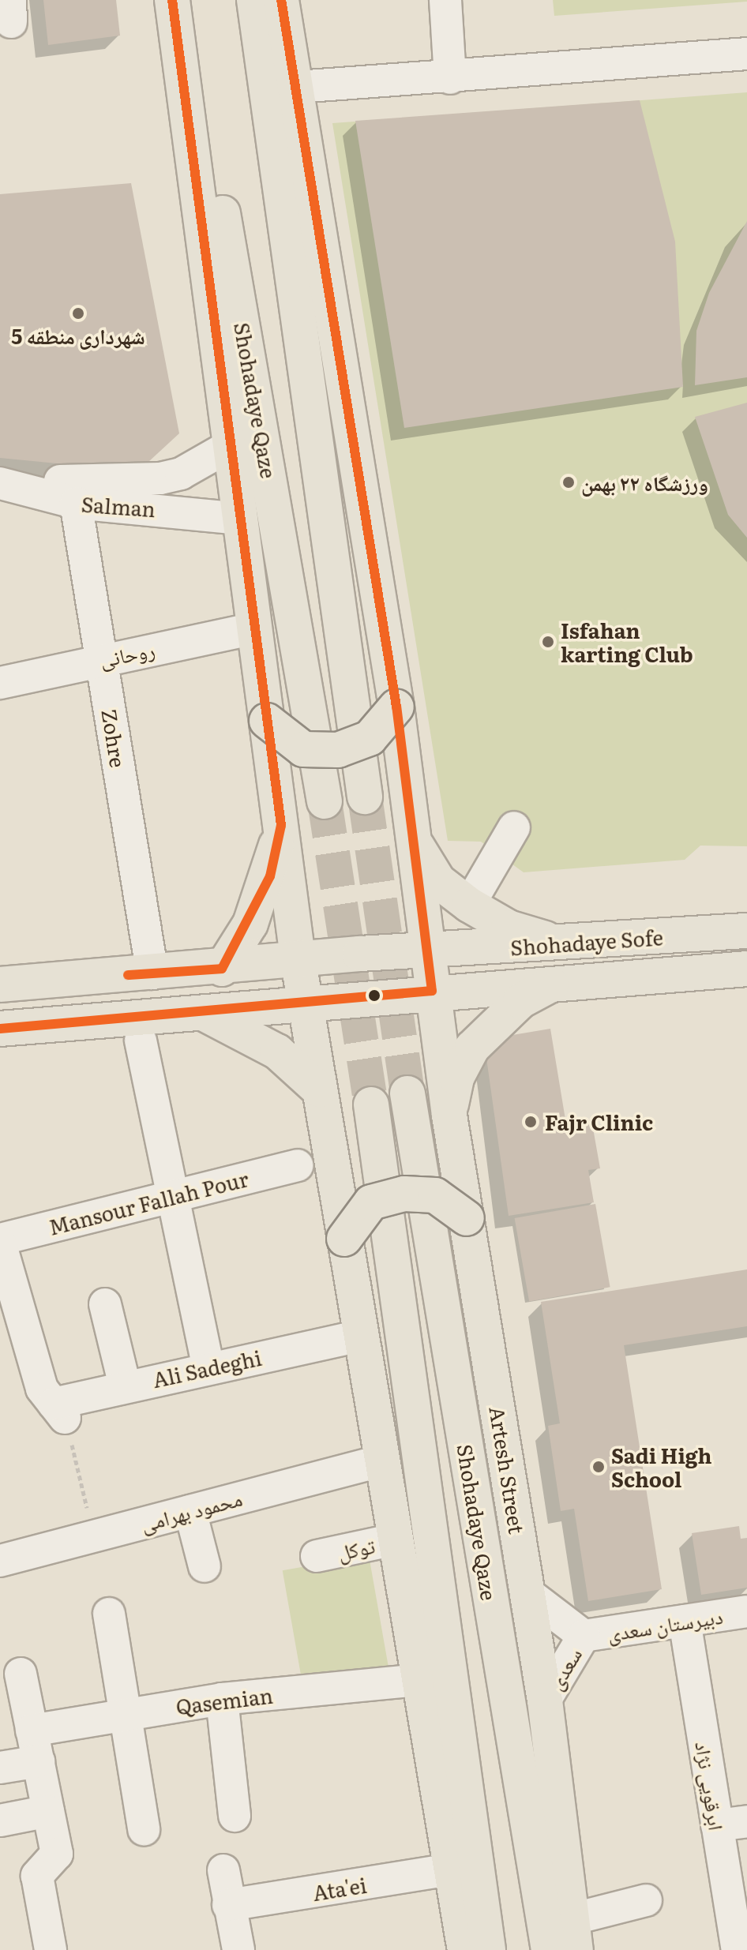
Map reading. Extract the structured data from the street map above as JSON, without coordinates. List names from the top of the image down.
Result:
{
  "streets": {
    "main road": ["Shohadaye Qaze", "Shohadaye Sofe", "Artesh Street"],
    "street": [
      "Salman",
      "روحانی",
      "Zohre",
      "Mansour Fallah Pour",
      "Ali Sadeghi",
      "محمود بهرامی",
      "توکل",
      "دبیرستان سعدی",
      "سعدی",
      "Qasemian",
      "ابرقویی نژاد",
      "Ata'ei"
    ]
  },
  "crossings": [
    ["Salman", "Zohre"],
    ["روحانی", "Zohre"],
    ["Zohre", "Shohadaye Sofe"],
    ["Shohadaye Sofe", "Artesh Street"],
    ["Artesh Street", "سعدی"],
    ["دبیرستان سعدی", "سعدی"],
    ["دبیرستان سعدی", "ابرقویی نژاد"]
  ],
  "places": [
    "شهرداری منطقه 5",
    "ورزشگاه ۲۲ بهمن",
    "Isfahan karting Club",
    "Fajr Clinic",
    "Sadi High School"
  ]
}
